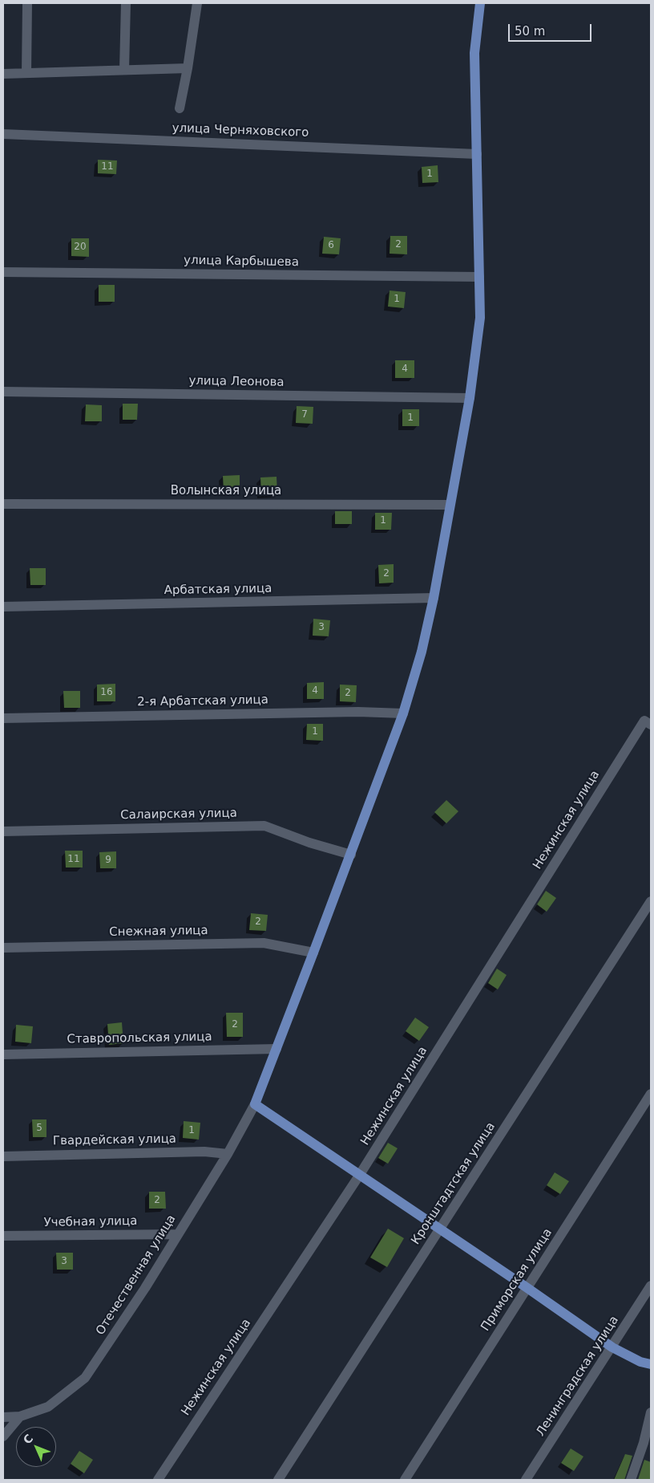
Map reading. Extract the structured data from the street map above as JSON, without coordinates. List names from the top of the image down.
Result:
{
  "streets": {
    "street": [
      "улица Черняховского",
      "улица Карбышева",
      "улица Леонова",
      "Волынская улица",
      "Арбатская улица",
      "2-я Арбатская улица",
      "Салаирская улица",
      "Нежинская улица",
      "Снежная улица",
      "Ставропольская улица",
      "Гвардейская улица",
      "Кронштадтская улица",
      "Учебная улица",
      "Отечественная улица",
      "Приморская улица",
      "Ленинградская улица"
    ]
  },
  "crossings": [
    ["Гвардейская улица", "Отечественная улица"],
    ["Учебная улица", "Отечественная улица"]
  ],
  "house_numbers": [
    "11",
    "1",
    "2",
    "6",
    "20",
    "1",
    "4",
    "7",
    "1",
    "1",
    "2",
    "3",
    "4",
    "16",
    "2",
    "1",
    "11",
    "9",
    "2",
    "2",
    "5",
    "1",
    "2",
    "3"
  ],
  "scale_bar": "50 m",
  "north": "top left"
}
